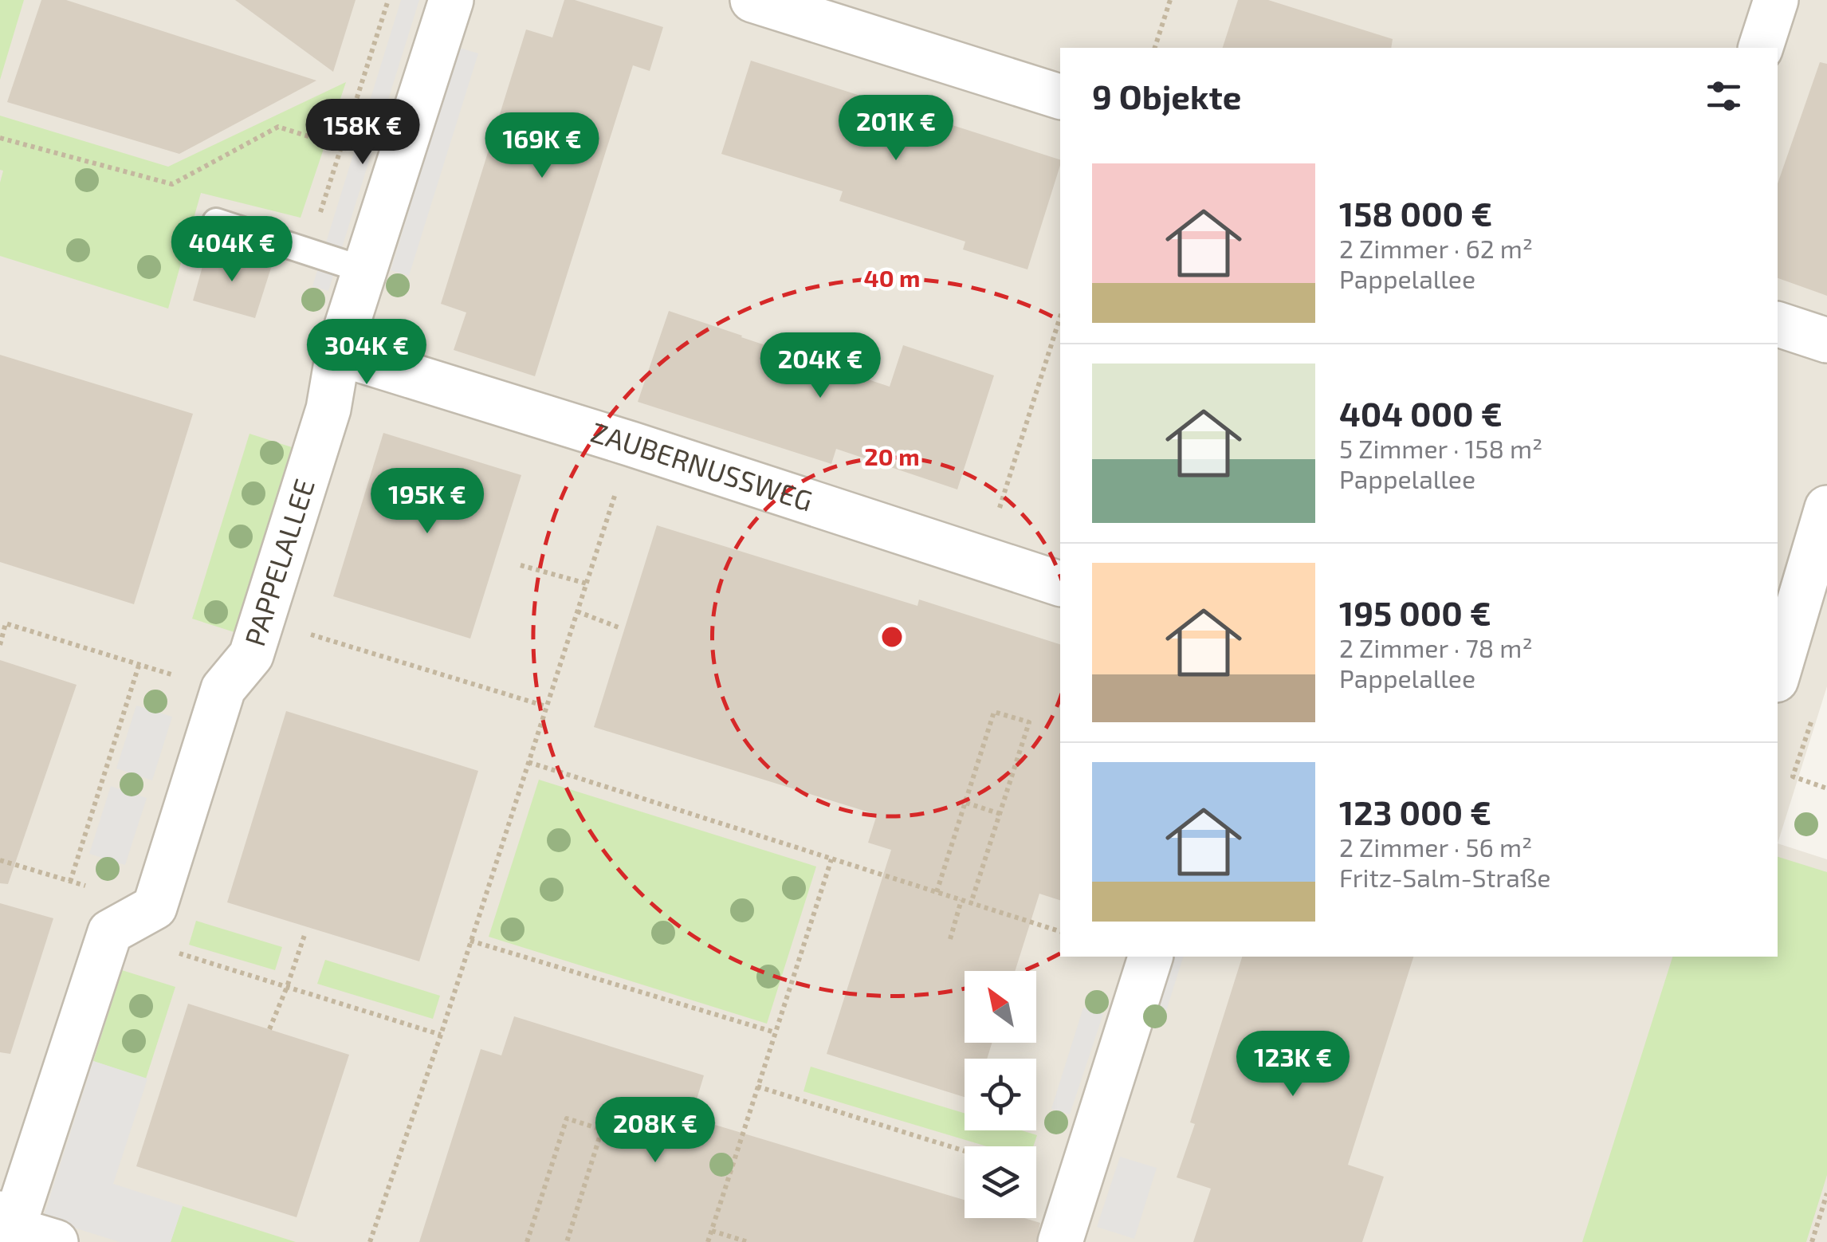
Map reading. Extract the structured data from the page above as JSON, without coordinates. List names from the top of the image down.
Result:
{
  "streets": {
    "street": ["ZAUBERNUSSWEG", "PAPPELALLEE"]
  },
  "crossings": [
    ["ZAUBERNUSSWEG", "PAPPELALLEE"]
  ],
  "north": "top left",
  "page": {
    "heading": "9 Objekte",
    "price": [
      "201K €",
      "158K €",
      "169K €",
      "404K €",
      "304K €",
      "204K €",
      "195K €",
      "123K €",
      "208K €"
    ],
    "list": [
      {
        "name": "158 000 €",
        "note": "2 Zimmer · 62 m² · Pappelallee"
      },
      {
        "name": "404 000 €",
        "note": "5 Zimmer · 158 m² · Pappelallee"
      },
      {
        "name": "195 000 €",
        "note": "2 Zimmer · 78 m² · Pappelallee"
      },
      {
        "name": "123 000 €",
        "note": "2 Zimmer · 56 m² · Fritz-Salm-Straße"
      }
    ]
  },
  "rings": ["40 m", "20 m"]
}
